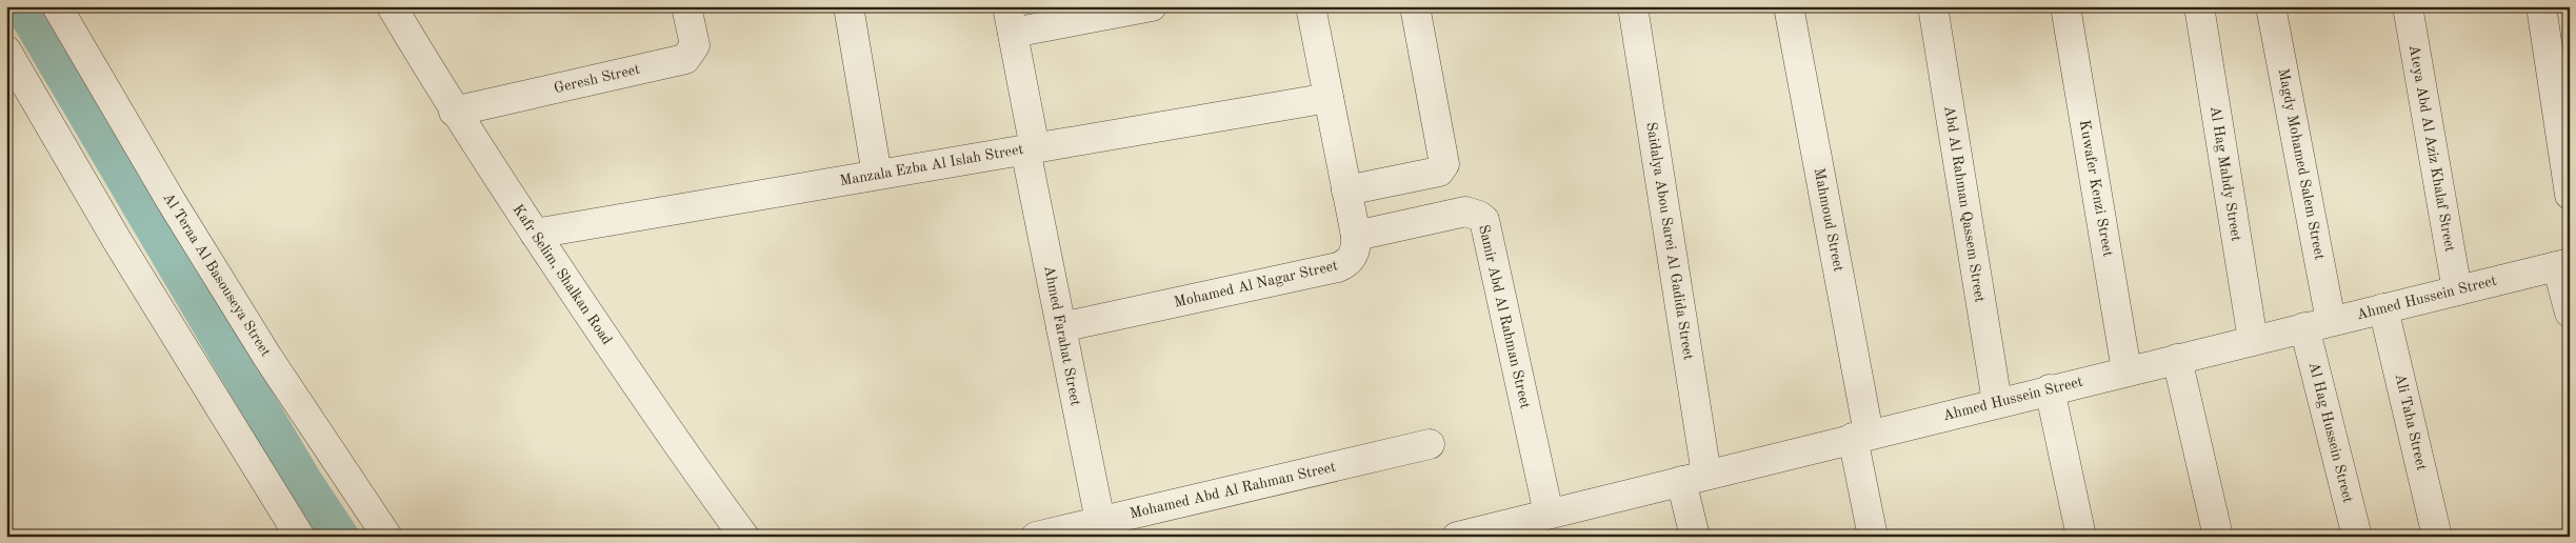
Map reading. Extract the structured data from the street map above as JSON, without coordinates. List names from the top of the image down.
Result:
{
  "streets": {
    "street": [
      "Geresh Street",
      "Ateya Abd Al Aziz Khalaf Street",
      "Magdy Mohamed Salem Street",
      "Manzala Ezba Al Islah Street",
      "Al Hag Mahdy Street",
      "Kuwafer Kenzi Street",
      "Abd Al Rahman Qassem Street",
      "Mahmoud Street",
      "Saidalya Abou Sarei Al Gadida Street",
      "Al Teraa Al Basouseya Street",
      "Kafr Selim, Shalkan Road",
      "Mohamed Al Nagar Street",
      "Ahmed Hussein Street",
      "Samir Abd Al Rahman Street",
      "Ahmed Farahat Street",
      "Ali Taha Street",
      "Al Hag Hussein Street",
      "Mohamed Abd Al Rahman Street"
    ]
  },
  "crossings": [
    ["Geresh Street", "Kafr Selim, Shalkan Road"],
    ["Ateya Abd Al Aziz Khalaf Street", "Ahmed Hussein Street"],
    ["Magdy Mohamed Salem Street", "Ahmed Hussein Street"],
    ["Magdy Mohamed Salem Street", "Al Hag Hussein Street"],
    ["Manzala Ezba Al Islah Street", "Kafr Selim, Shalkan Road"],
    ["Manzala Ezba Al Islah Street", "Mohamed Al Nagar Street"],
    ["Manzala Ezba Al Islah Street", "Ahmed Farahat Street"],
    ["Al Hag Mahdy Street", "Ahmed Hussein Street"],
    ["Kuwafer Kenzi Street", "Ahmed Hussein Street"],
    ["Abd Al Rahman Qassem Street", "Ahmed Hussein Street"],
    ["Mahmoud Street", "Ahmed Hussein Street"],
    ["Saidalya Abou Sarei Al Gadida Street", "Ahmed Hussein Street"],
    ["Mohamed Al Nagar Street", "Samir Abd Al Rahman Street"],
    ["Mohamed Al Nagar Street", "Ahmed Farahat Street"],
    ["Ahmed Hussein Street", "Samir Abd Al Rahman Street"],
    ["Ahmed Hussein Street", "Ali Taha Street"],
    ["Ahmed Hussein Street", "Al Hag Hussein Street"],
    ["Ahmed Farahat Street", "Mohamed Abd Al Rahman Street"]
  ]
}
